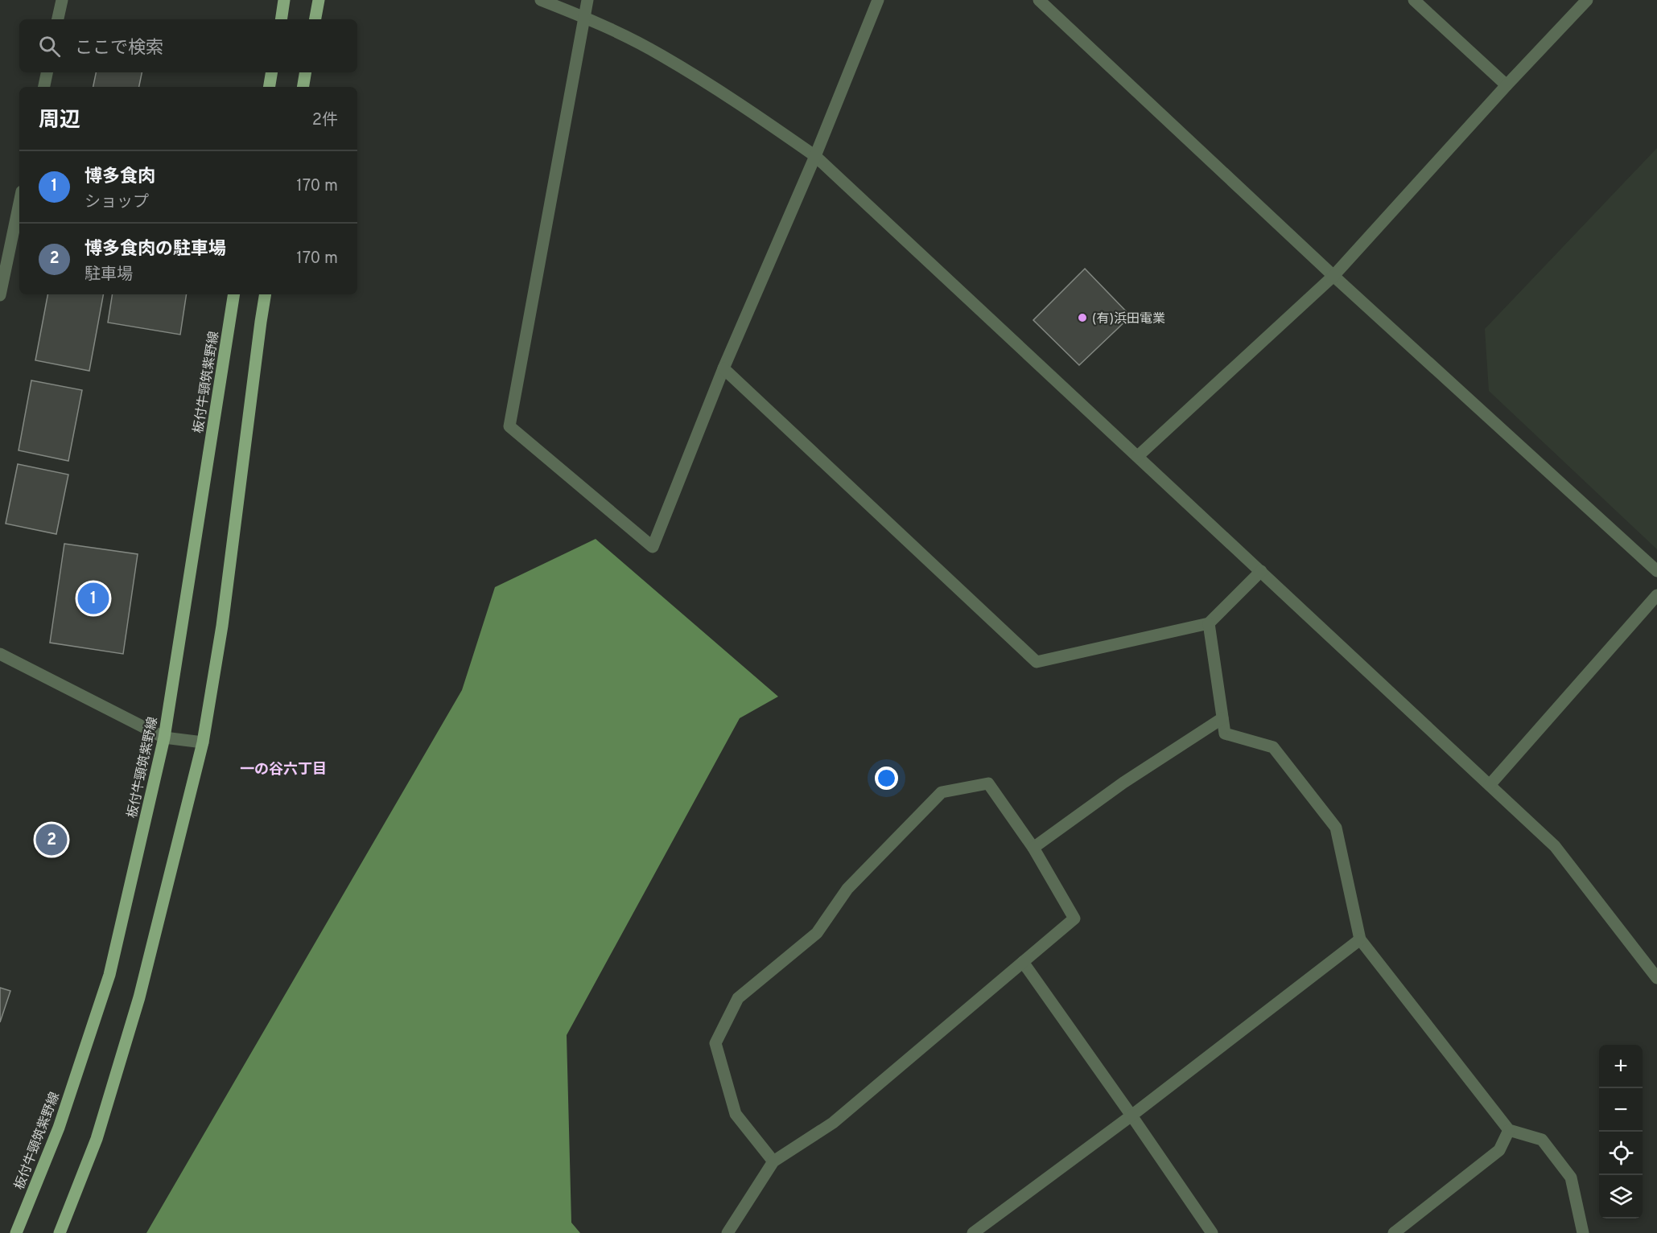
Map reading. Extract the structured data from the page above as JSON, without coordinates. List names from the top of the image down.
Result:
{
  "streets": {
    "main road": ["板付牛頸筑紫野線"]
  },
  "districts": ["一の谷六丁目"],
  "places": ["(有)浜田電業"],
  "page": {
    "search": "ここで検索",
    "heading": ["周辺", "2件"],
    "list": [
      {
        "mark": "1",
        "name": "博多食肉",
        "note": "ショップ",
        "value": "170 m"
      },
      {
        "mark": "2",
        "name": "博多食肉の駐車場",
        "note": "駐車場",
        "value": "170 m"
      }
    ],
    "pins": ["1", "2"],
    "map_buttons": ["+", "−"]
  }
}
